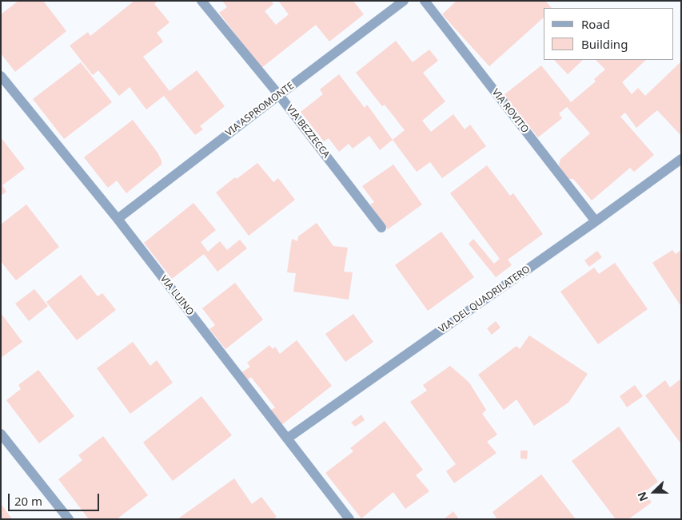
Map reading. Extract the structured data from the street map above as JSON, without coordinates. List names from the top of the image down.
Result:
{
  "streets": {
    "street": [
      "VIA ASPROMONTE",
      "VIA ROVITO",
      "VIA BEZZECCA",
      "VIA LUINO",
      "VIA DEL QUADRILATERO"
    ]
  },
  "crossings": [
    ["VIA ASPROMONTE", "VIA BEZZECCA"],
    ["VIA ASPROMONTE", "VIA LUINO"],
    ["VIA ROVITO", "VIA DEL QUADRILATERO"],
    ["VIA LUINO", "VIA DEL QUADRILATERO"]
  ],
  "legend": ["Road", "Building"],
  "scale_bar": "20 m",
  "north": "left"
}
